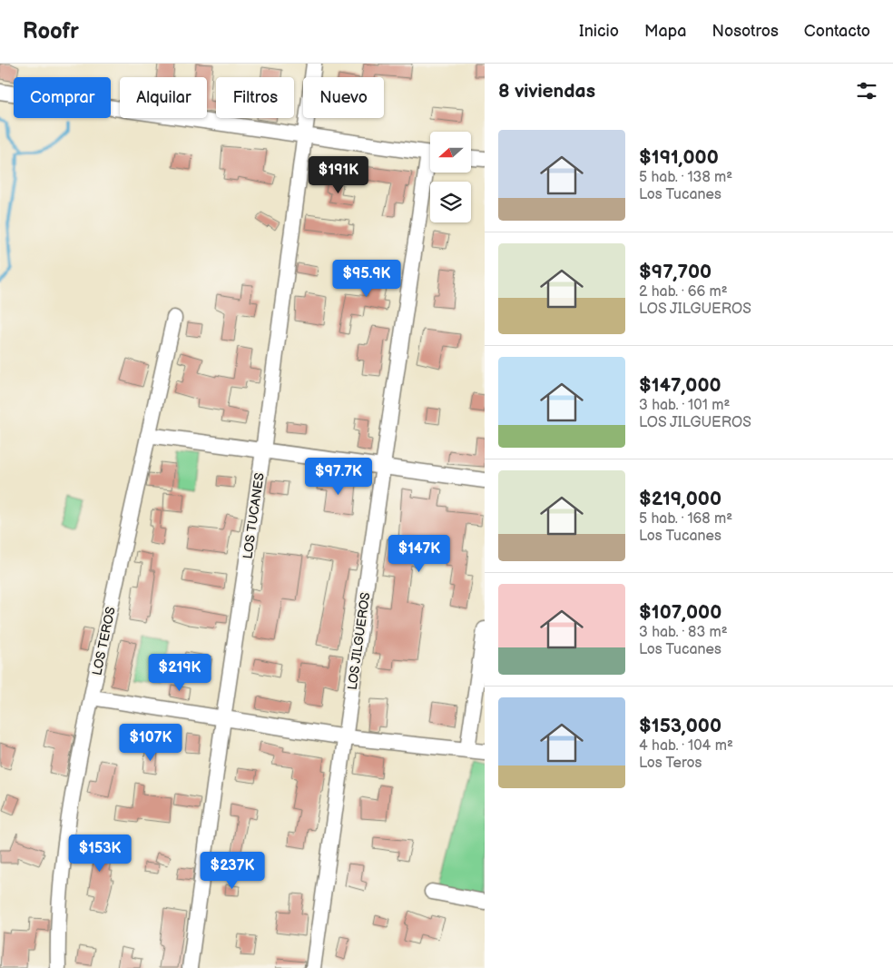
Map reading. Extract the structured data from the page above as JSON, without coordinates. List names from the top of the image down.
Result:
{
  "streets": {
    "street": ["LOS TUCANES", "LOS TEROS", "LOS JILGUEROS"]
  },
  "north": "left",
  "page": {
    "header": "Roofr",
    "nav": [
      "Inicio",
      "Mapa",
      "Nosotros",
      "Contacto"
    ],
    "heading": "8 viviendas",
    "chip": [
      "Comprar",
      "Alquilar",
      "Filtros",
      "Nuevo"
    ],
    "list": [
      {
        "name": "$191,000",
        "note": "5 hab. · 138 m² · Los Tucanes"
      },
      {
        "name": "$97,700",
        "note": "2 hab. · 66 m² · LOS JILGUEROS"
      },
      {
        "name": "$147,000",
        "note": "3 hab. · 101 m² · LOS JILGUEROS"
      },
      {
        "name": "$219,000",
        "note": "5 hab. · 168 m² · Los Tucanes"
      },
      {
        "name": "$107,000",
        "note": "3 hab. · 83 m² · Los Tucanes"
      },
      {
        "name": "$153,000",
        "note": "4 hab. · 104 m² · Los Teros"
      }
    ],
    "price": [
      "$191K",
      "$95.9K",
      "$97.7K",
      "$147K",
      "$219K",
      "$107K",
      "$153K",
      "$237K"
    ]
  }
}
